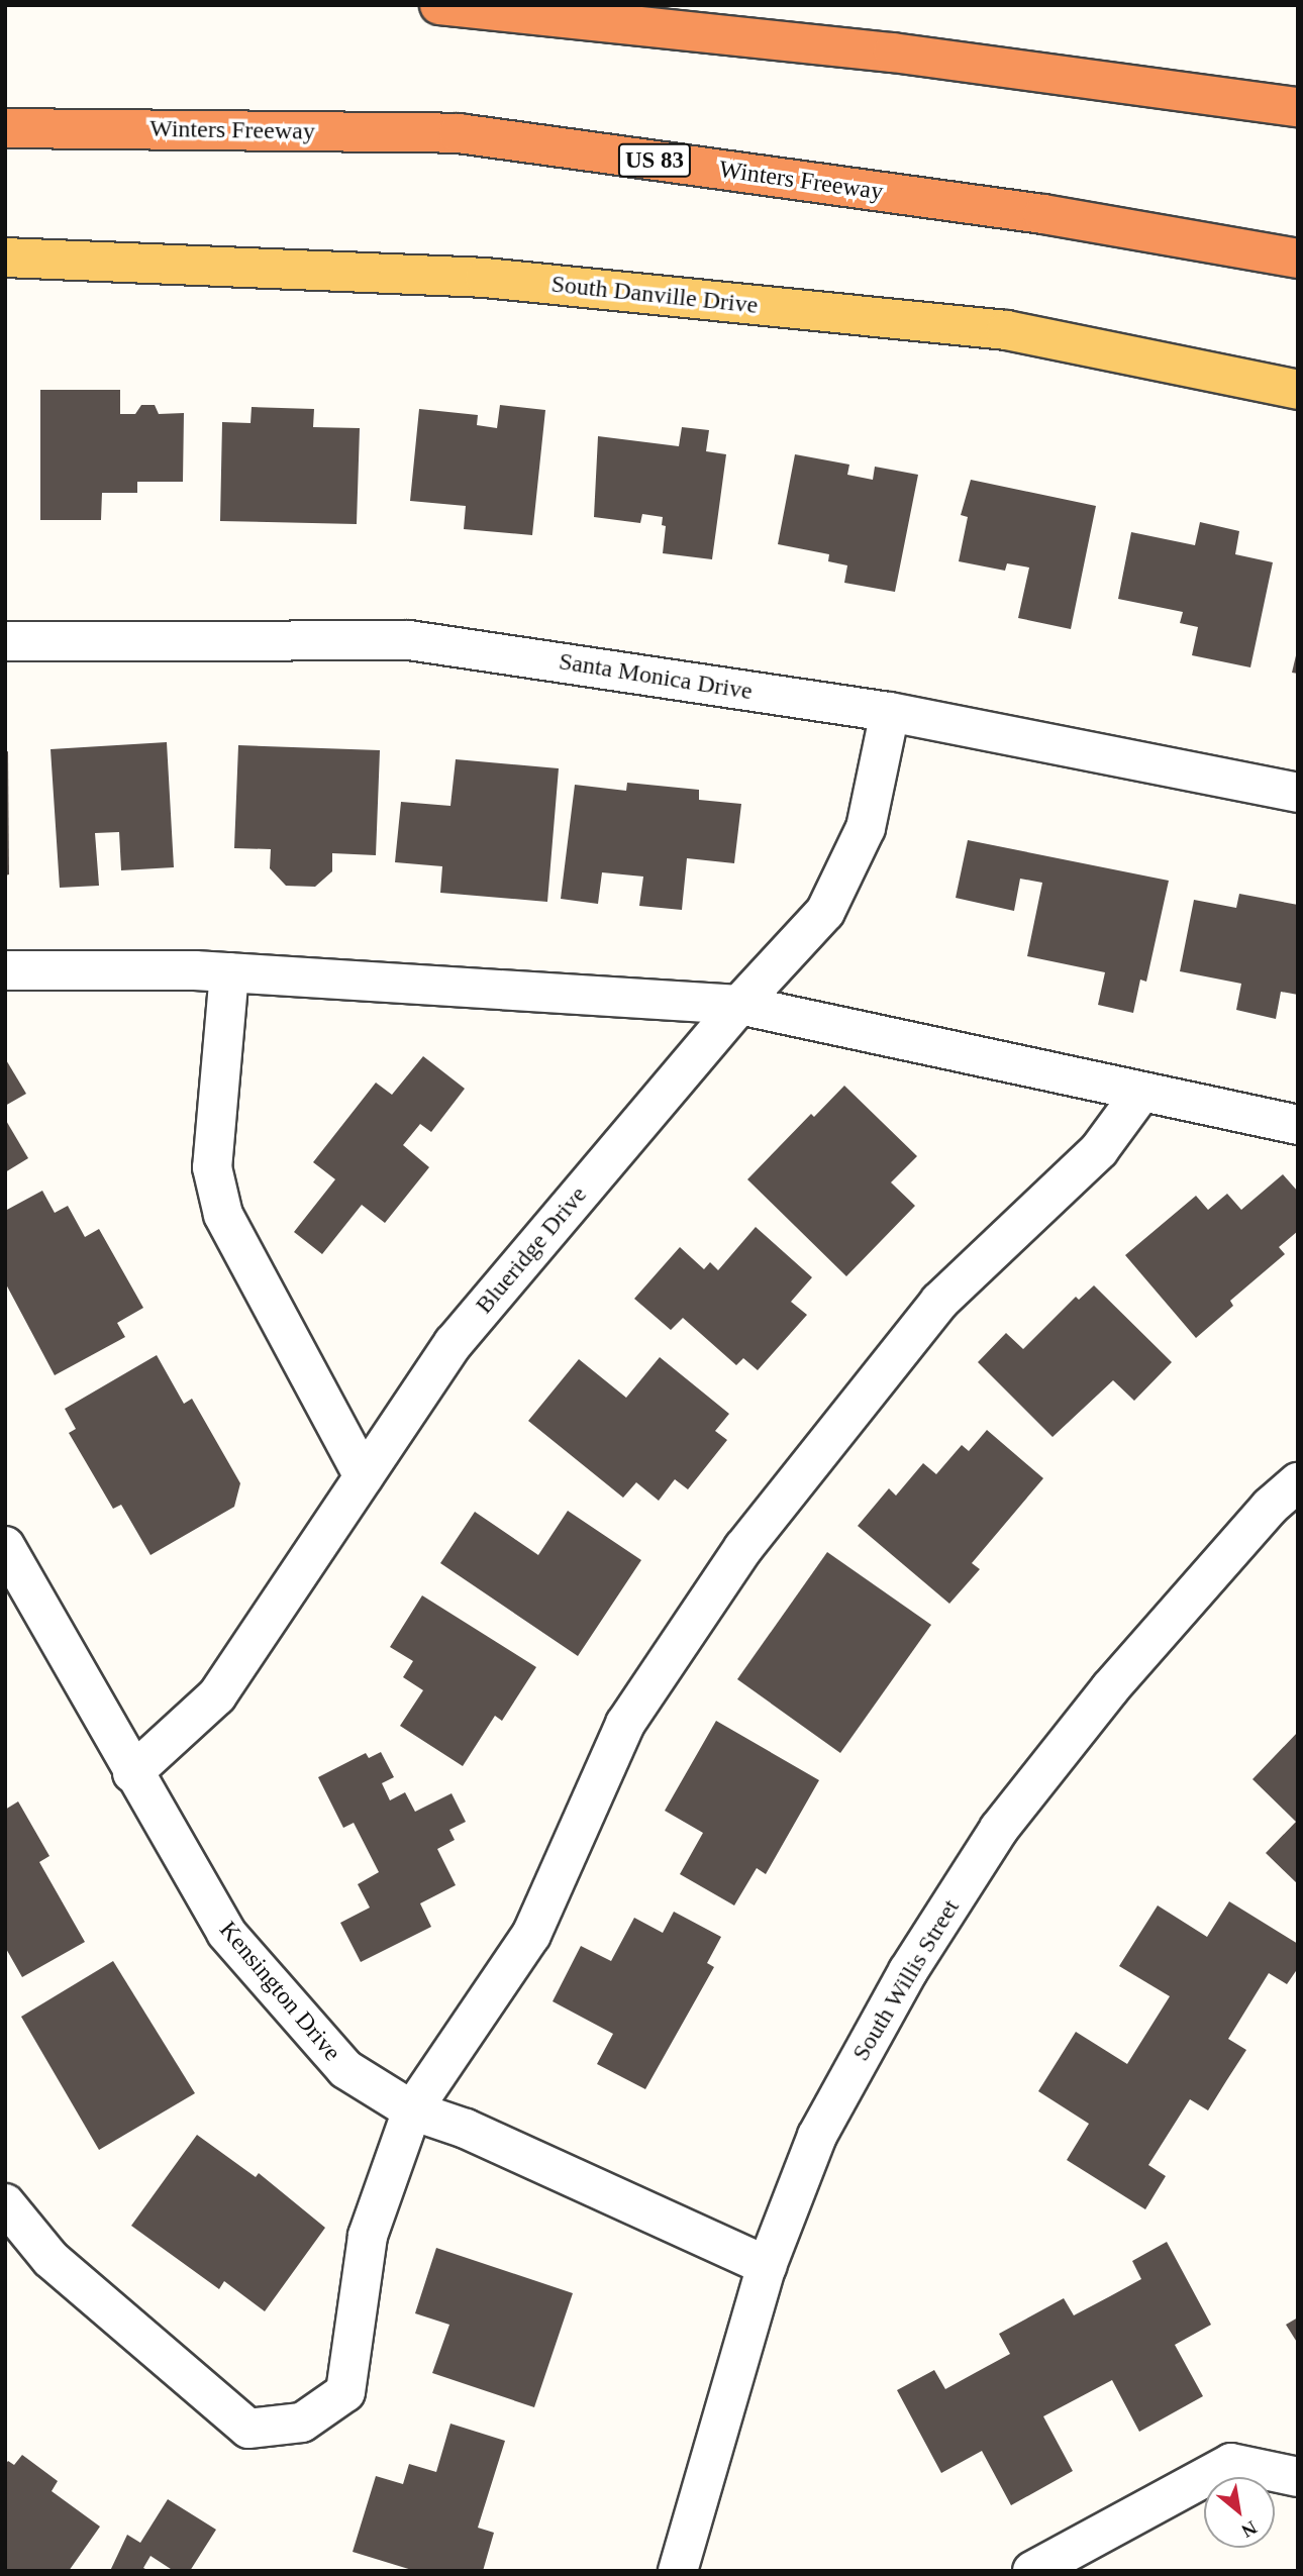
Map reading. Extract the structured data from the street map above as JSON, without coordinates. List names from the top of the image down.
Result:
{
  "streets": {
    "highway": ["Winters Freeway", "US 83"],
    "main road": ["South Danville Drive"],
    "street": [
      "Santa Monica Drive",
      "Blueridge Drive",
      "South Willis Street",
      "Kensington Drive"
    ]
  },
  "crossings": [
    ["Santa Monica Drive", "Blueridge Drive"],
    ["Blueridge Drive", "Kensington Drive"],
    ["South Willis Street", "Kensington Drive"]
  ],
  "north": "bottom right"
}
